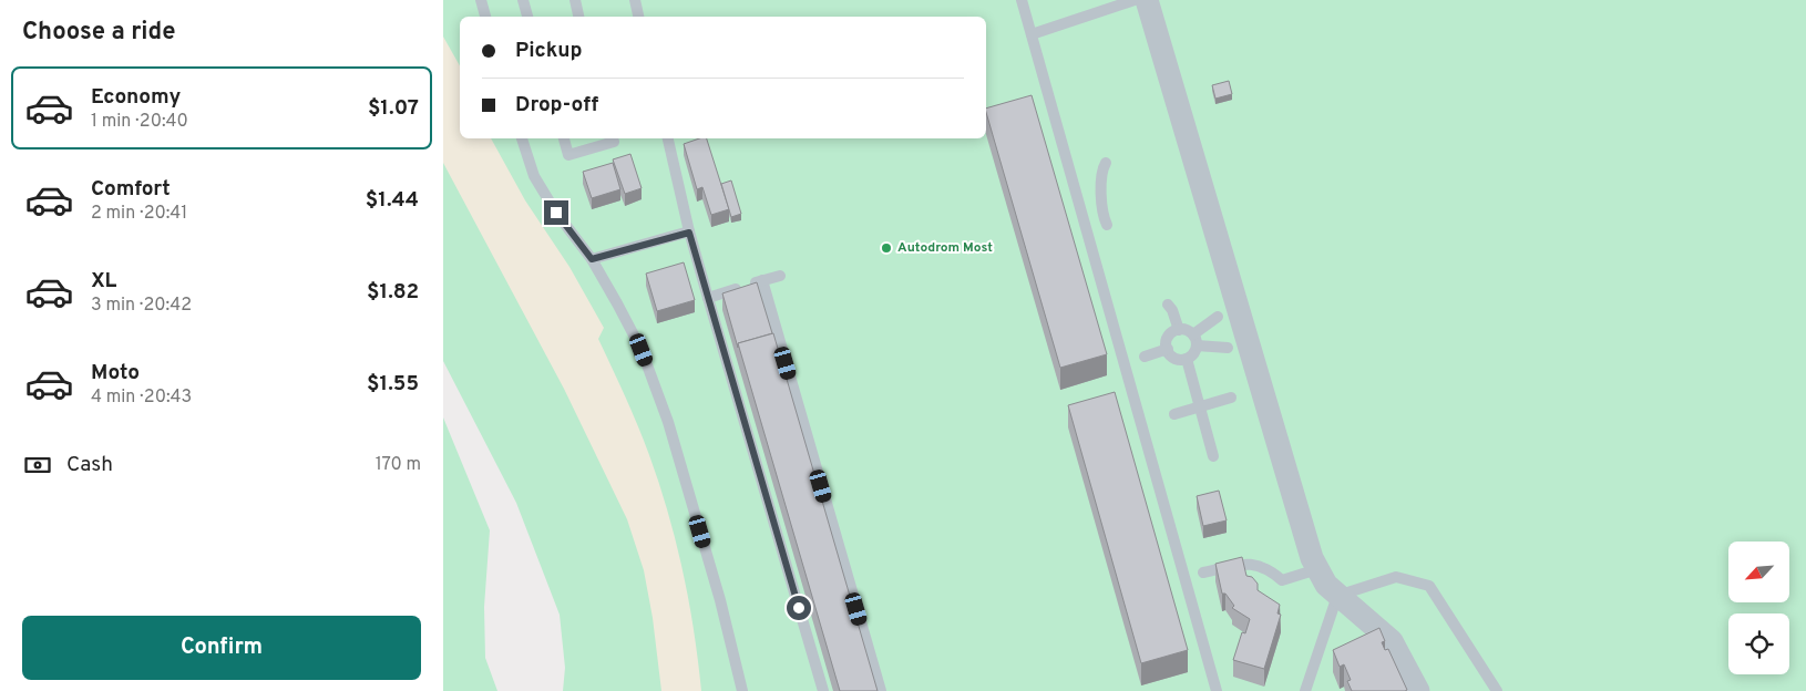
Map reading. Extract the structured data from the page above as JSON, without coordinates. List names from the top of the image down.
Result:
{
  "places": ["Autodrom Most"],
  "north": "bottom left",
  "page": {
    "heading": "Choose a ride",
    "banner": ["Pickup", "Drop-off"],
    "list": [
      {
        "name": "Economy",
        "note": "1 min · 20:40",
        "value": "$1.07"
      },
      {
        "name": "Comfort",
        "note": "2 min · 20:41",
        "value": "$1.44"
      },
      {
        "name": "XL",
        "note": "3 min · 20:42",
        "value": "$1.82"
      },
      {
        "name": "Moto",
        "note": "4 min · 20:43",
        "value": "$1.55"
      }
    ],
    "pay": ["Cash", "170 m"],
    "buttons": "Confirm"
  }
}
